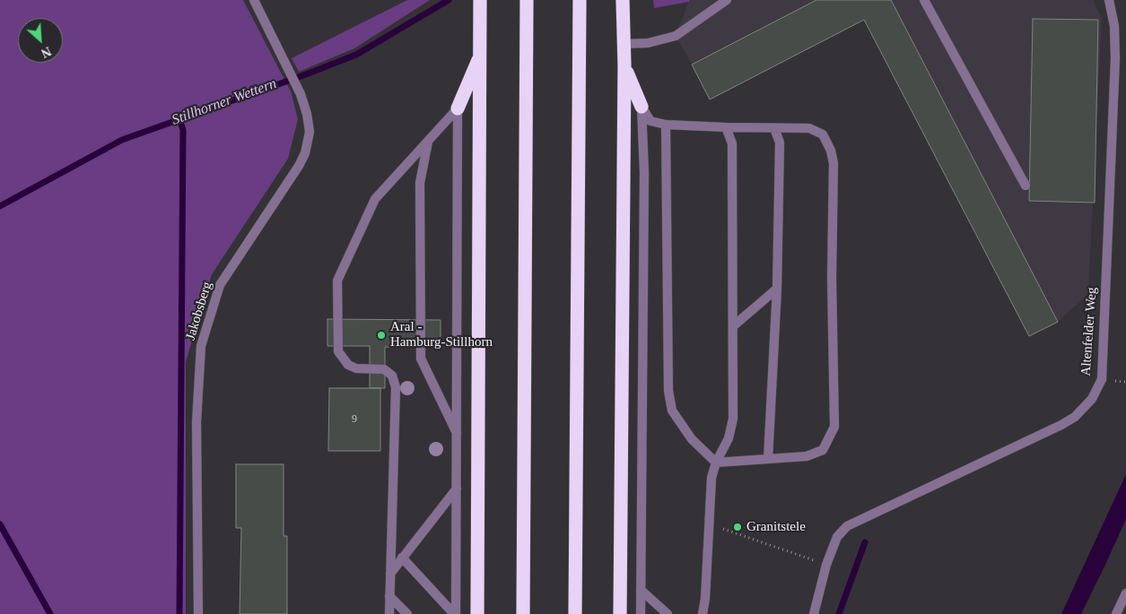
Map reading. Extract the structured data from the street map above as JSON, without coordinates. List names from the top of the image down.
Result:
{
  "streets": {
    "street": ["Jakobsberg", "Altenfelder Weg"]
  },
  "water": ["Stillhorner Wettern"],
  "places": ["Aral - Hamburg-Stillhorn", "Granitstele"],
  "house_numbers": ["9"],
  "north": "bottom right"
}
